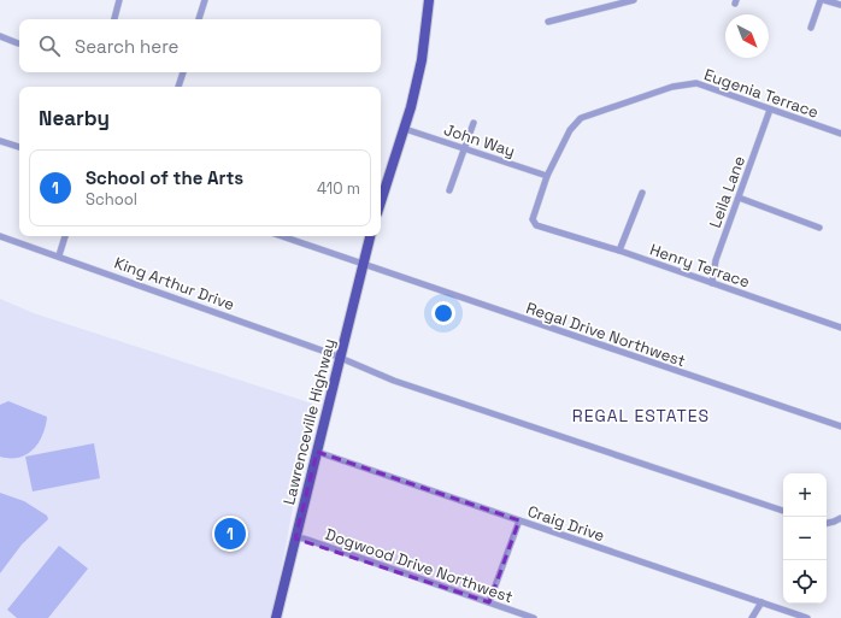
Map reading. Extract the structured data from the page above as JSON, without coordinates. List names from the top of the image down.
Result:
{
  "streets": {
    "main road": ["Lawrenceville Highway"],
    "street": [
      "Eugenia Terrace",
      "John Way",
      "Leila Lane",
      "Henry Terrace",
      "King Arthur Drive",
      "Regal Drive Northwest",
      "Craig Drive",
      "Dogwood Drive Northwest"
    ]
  },
  "crossings": [
    ["Eugenia Terrace", "John Way"],
    ["Eugenia Terrace", "Leila Lane"],
    ["Eugenia Terrace", "Henry Terrace"],
    ["Leila Lane", "Henry Terrace"],
    ["King Arthur Drive", "Lawrenceville Highway"],
    ["Regal Drive Northwest", "Lawrenceville Highway"],
    ["Lawrenceville Highway", "Craig Drive"],
    ["Lawrenceville Highway", "Dogwood Drive Northwest"]
  ],
  "districts": ["REGAL ESTATES"],
  "north": "bottom right",
  "page": {
    "search": "Search here",
    "heading": "Nearby",
    "list": [
      {
        "mark": "1",
        "name": "School of the Arts",
        "note": "School",
        "value": "410 m"
      }
    ],
    "map_buttons": ["+", "−"],
    "pins": "1"
  }
}
